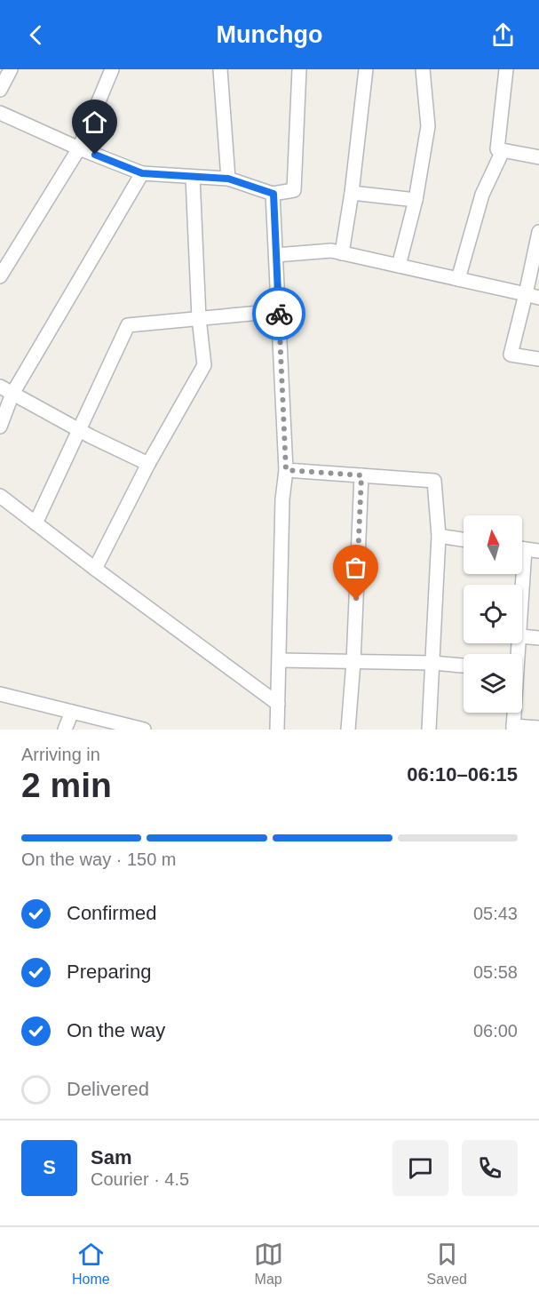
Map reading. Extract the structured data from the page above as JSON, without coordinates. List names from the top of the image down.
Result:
{
  "north": "top",
  "page": {
    "header": "Munchgo",
    "heading": ["2 min", "Arriving in", "06:10–06:15"],
    "panel": ["Sam", "Courier · 4.5"],
    "bar": "On the way · 150 m",
    "list": [
      ["Confirmed", "05:43"],
      ["Preparing", "05:58"],
      ["On the way", "06:00"],
      "Delivered"
    ],
    "round": "S",
    "tabs": ["Home", "Map", "Saved"]
  }
}
